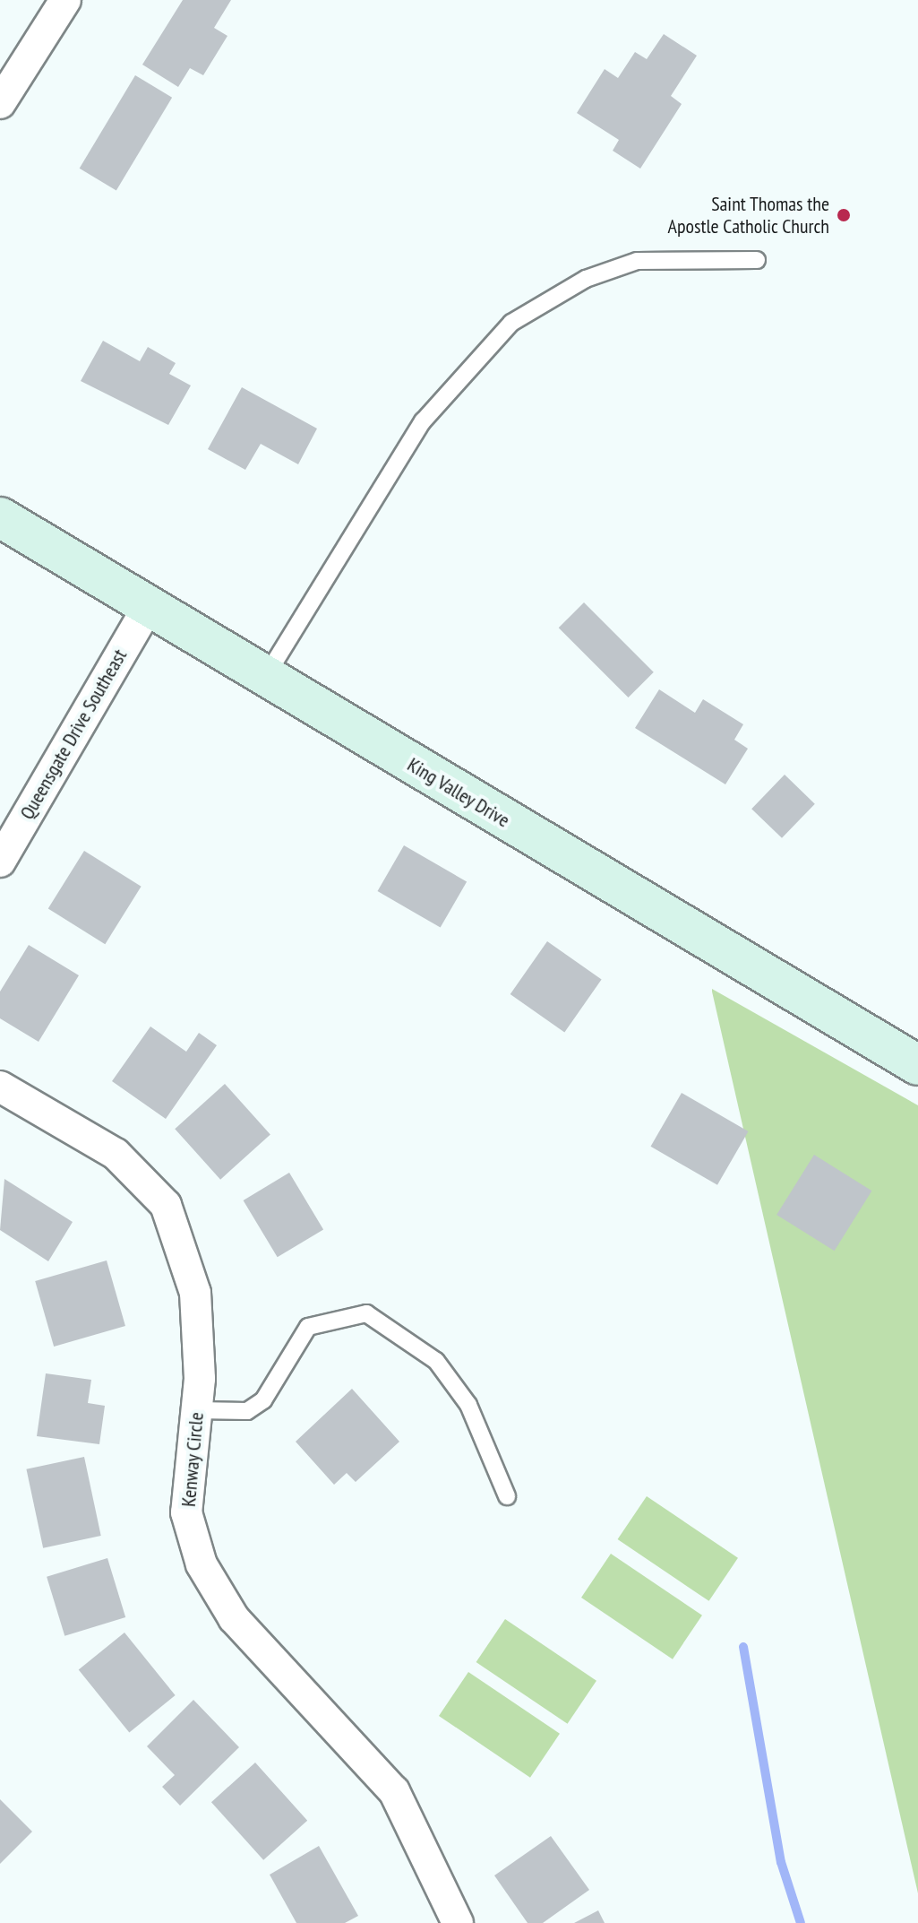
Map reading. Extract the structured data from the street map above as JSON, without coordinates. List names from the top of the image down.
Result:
{
  "streets": {
    "street": ["Queensgate Drive Southeast", "King Valley Drive", "Kenway Circle"]
  },
  "crossings": [
    ["Queensgate Drive Southeast", "King Valley Drive"]
  ],
  "places": ["Saint Thomas the Apostle Catholic Church"]
}
